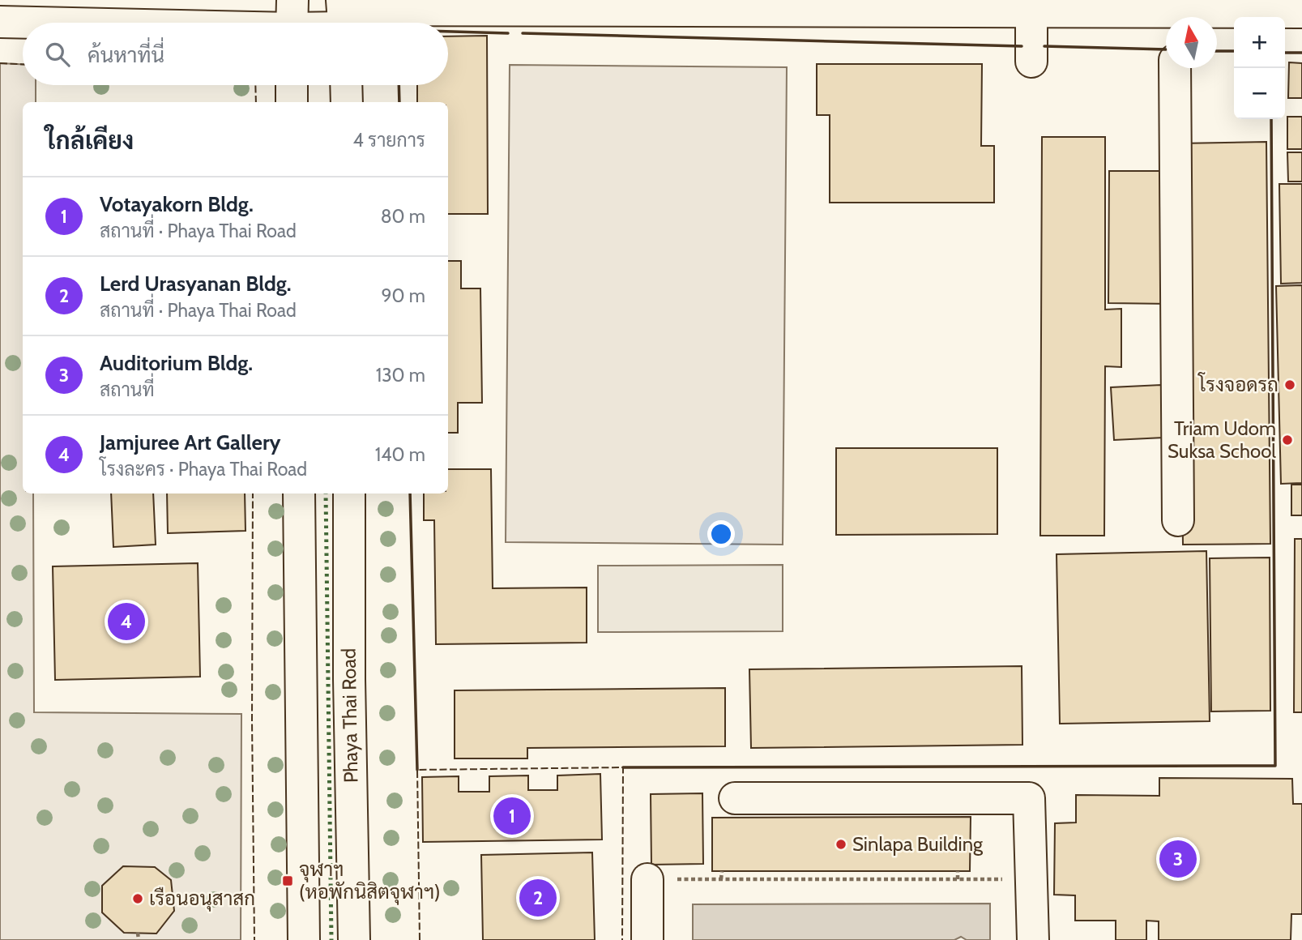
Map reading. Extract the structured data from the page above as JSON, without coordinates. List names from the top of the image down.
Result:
{
  "streets": {
    "street": ["Phaya Thai Road"]
  },
  "places": {
    "other": [
      "โรงจอดรถ",
      "Triam Udom Suksa School",
      "Sinlapa Building",
      "เรือนอนุสาสก"
    ],
    "transit": ["จุฬาฯ (หอพักนิสิตจุฬาฯ)"]
  },
  "north": "top",
  "page": {
    "map_buttons": ["+", "−"],
    "search": "ค้นหาที่นี่",
    "heading": ["ใกล้เคียง", "4 รายการ"],
    "list": [
      {
        "mark": "1",
        "name": "Votayakorn Bldg.",
        "note": "สถานที่ · Phaya Thai Road",
        "value": "80 m"
      },
      {
        "mark": "2",
        "name": "Lerd Urasyanan Bldg.",
        "note": "สถานที่ · Phaya Thai Road",
        "value": "90 m"
      },
      {
        "mark": "3",
        "name": "Auditorium Bldg.",
        "note": "สถานที่",
        "value": "130 m"
      },
      {
        "mark": "4",
        "name": "Jamjuree Art Gallery",
        "note": "โรงละคร · Phaya Thai Road",
        "value": "140 m"
      }
    ],
    "pins": [
      "4",
      "1",
      "3",
      "2"
    ]
  }
}
